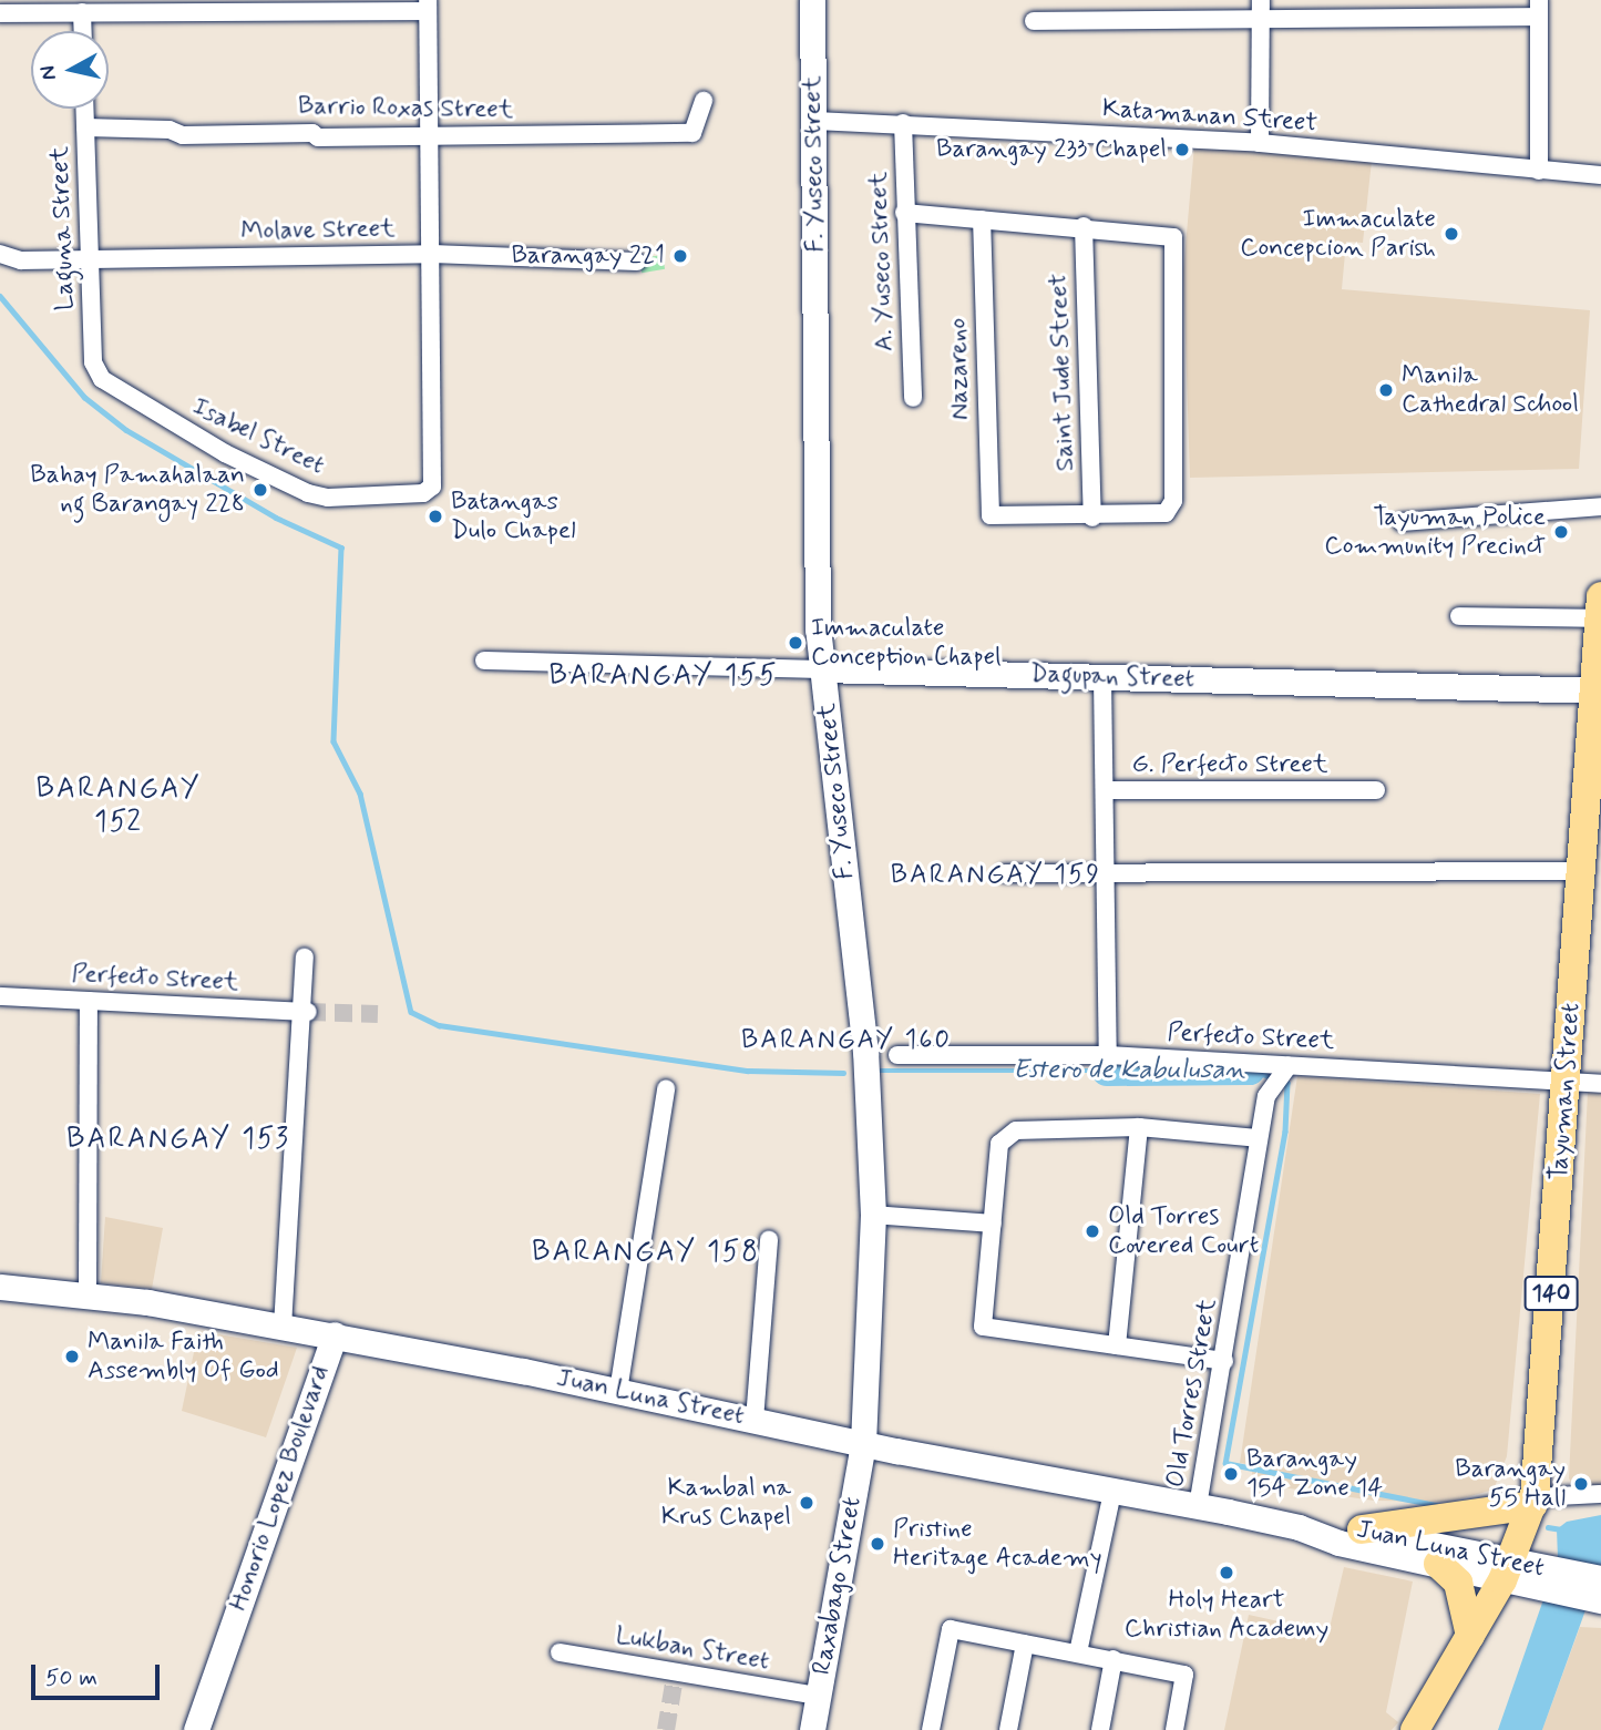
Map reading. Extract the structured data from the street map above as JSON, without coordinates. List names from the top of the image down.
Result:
{
  "streets": {
    "main road": ["Tayuman Street", "140"],
    "street": [
      "Barrio Roxas Street",
      "Katamanan Street",
      "F. Yuseco Street",
      "Laguna Street",
      "Molave Street",
      "A. Yuseco Street",
      "Nazareno",
      "Saint Jude Street",
      "Isabel Street",
      "Dagupan Street",
      "G. Perfecto Street",
      "Perfecto Street",
      "Old Torres Street",
      "Juan Luna Street",
      "Honorio Lopez Boulevard",
      "Raxabago Street",
      "Lukban Street"
    ]
  },
  "crossings": [
    ["Barrio Roxas Street", "Laguna Street"],
    ["Katamanan Street", "F. Yuseco Street"],
    ["Katamanan Street", "A. Yuseco Street"],
    ["F. Yuseco Street", "Dagupan Street"],
    ["F. Yuseco Street", "Juan Luna Street"],
    ["F. Yuseco Street", "Raxabago Street"],
    ["Laguna Street", "Molave Street"],
    ["Laguna Street", "Isabel Street"],
    ["Molave Street", "Isabel Street"],
    ["Nazareno", "Saint Jude Street"],
    ["Dagupan Street", "G. Perfecto Street"],
    ["Dagupan Street", "Tayuman Street"],
    ["Perfecto Street", "Tayuman Street"],
    ["Perfecto Street", "Old Torres Street"],
    ["Tayuman Street", "140"],
    ["Tayuman Street", "Juan Luna Street"],
    ["140", "Juan Luna Street"],
    ["Old Torres Street", "Juan Luna Street"],
    ["Juan Luna Street", "Honorio Lopez Boulevard"],
    ["Juan Luna Street", "Raxabago Street"],
    ["Raxabago Street", "Lukban Street"]
  ],
  "districts": [
    "BARANGAY 155",
    "BARANGAY 152",
    "BARANGAY 159",
    "BARANGAY 160",
    "BARANGAY 153",
    "BARANGAY 158"
  ],
  "water": ["Estero de Kabulusan"],
  "places": [
    "Barangay 233 Chapel",
    "Immaculate Concepcion Parish",
    "Barangay 221",
    "Manila Cathedral School",
    "Bahay Pamahalaan ng Barangay 228",
    "Batangas Dulo Chapel",
    "Tayuman Police Community Precinct",
    "Immaculate Conception Chapel",
    "Old Torres Covered Court",
    "Manila Faith Assembly Of God",
    "Barangay 154 Zone 14",
    "Barangay 55 Hall",
    "Kambal na Krus Chapel",
    "Pristine Heritage Academy",
    "Holy Heart Christian Academy"
  ],
  "scale_bar": "50 m",
  "north": "left"
}
